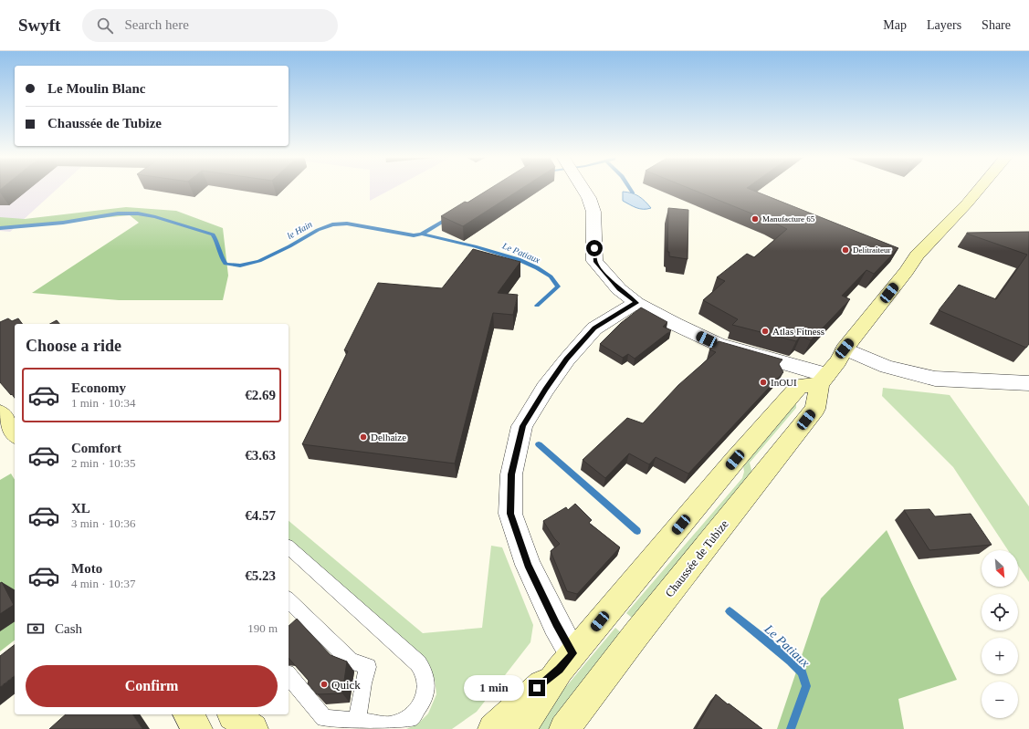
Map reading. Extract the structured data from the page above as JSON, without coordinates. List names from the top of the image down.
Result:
{
  "streets": {
    "main road": ["Chaussée de Tubize"]
  },
  "water": ["le Hain", "Le Patiaux"],
  "places": [
    "Manufacture 65",
    "Delitraiteur",
    "Atlas Fitness",
    "InOUI",
    "Delhaize",
    "Quick"
  ],
  "north": "bottom right",
  "page": {
    "header": "Swyft",
    "search": "Search here",
    "nav": ["Map", "Layers", "Share"],
    "banner": ["Le Moulin Blanc", "Chaussée de Tubize"],
    "heading": "Choose a ride",
    "list": [
      {
        "name": "Economy",
        "note": "1 min · 10:34",
        "value": "€2.69"
      },
      {
        "name": "Comfort",
        "note": "2 min · 10:35",
        "value": "€3.63"
      },
      {
        "name": "XL",
        "note": "3 min · 10:36",
        "value": "€4.57"
      },
      {
        "name": "Moto",
        "note": "4 min · 10:37",
        "value": "€5.23"
      }
    ],
    "map_buttons": ["+", "−"],
    "pay": ["Cash", "190 m"],
    "buttons": "Confirm",
    "bubble": "1 min"
  }
}
